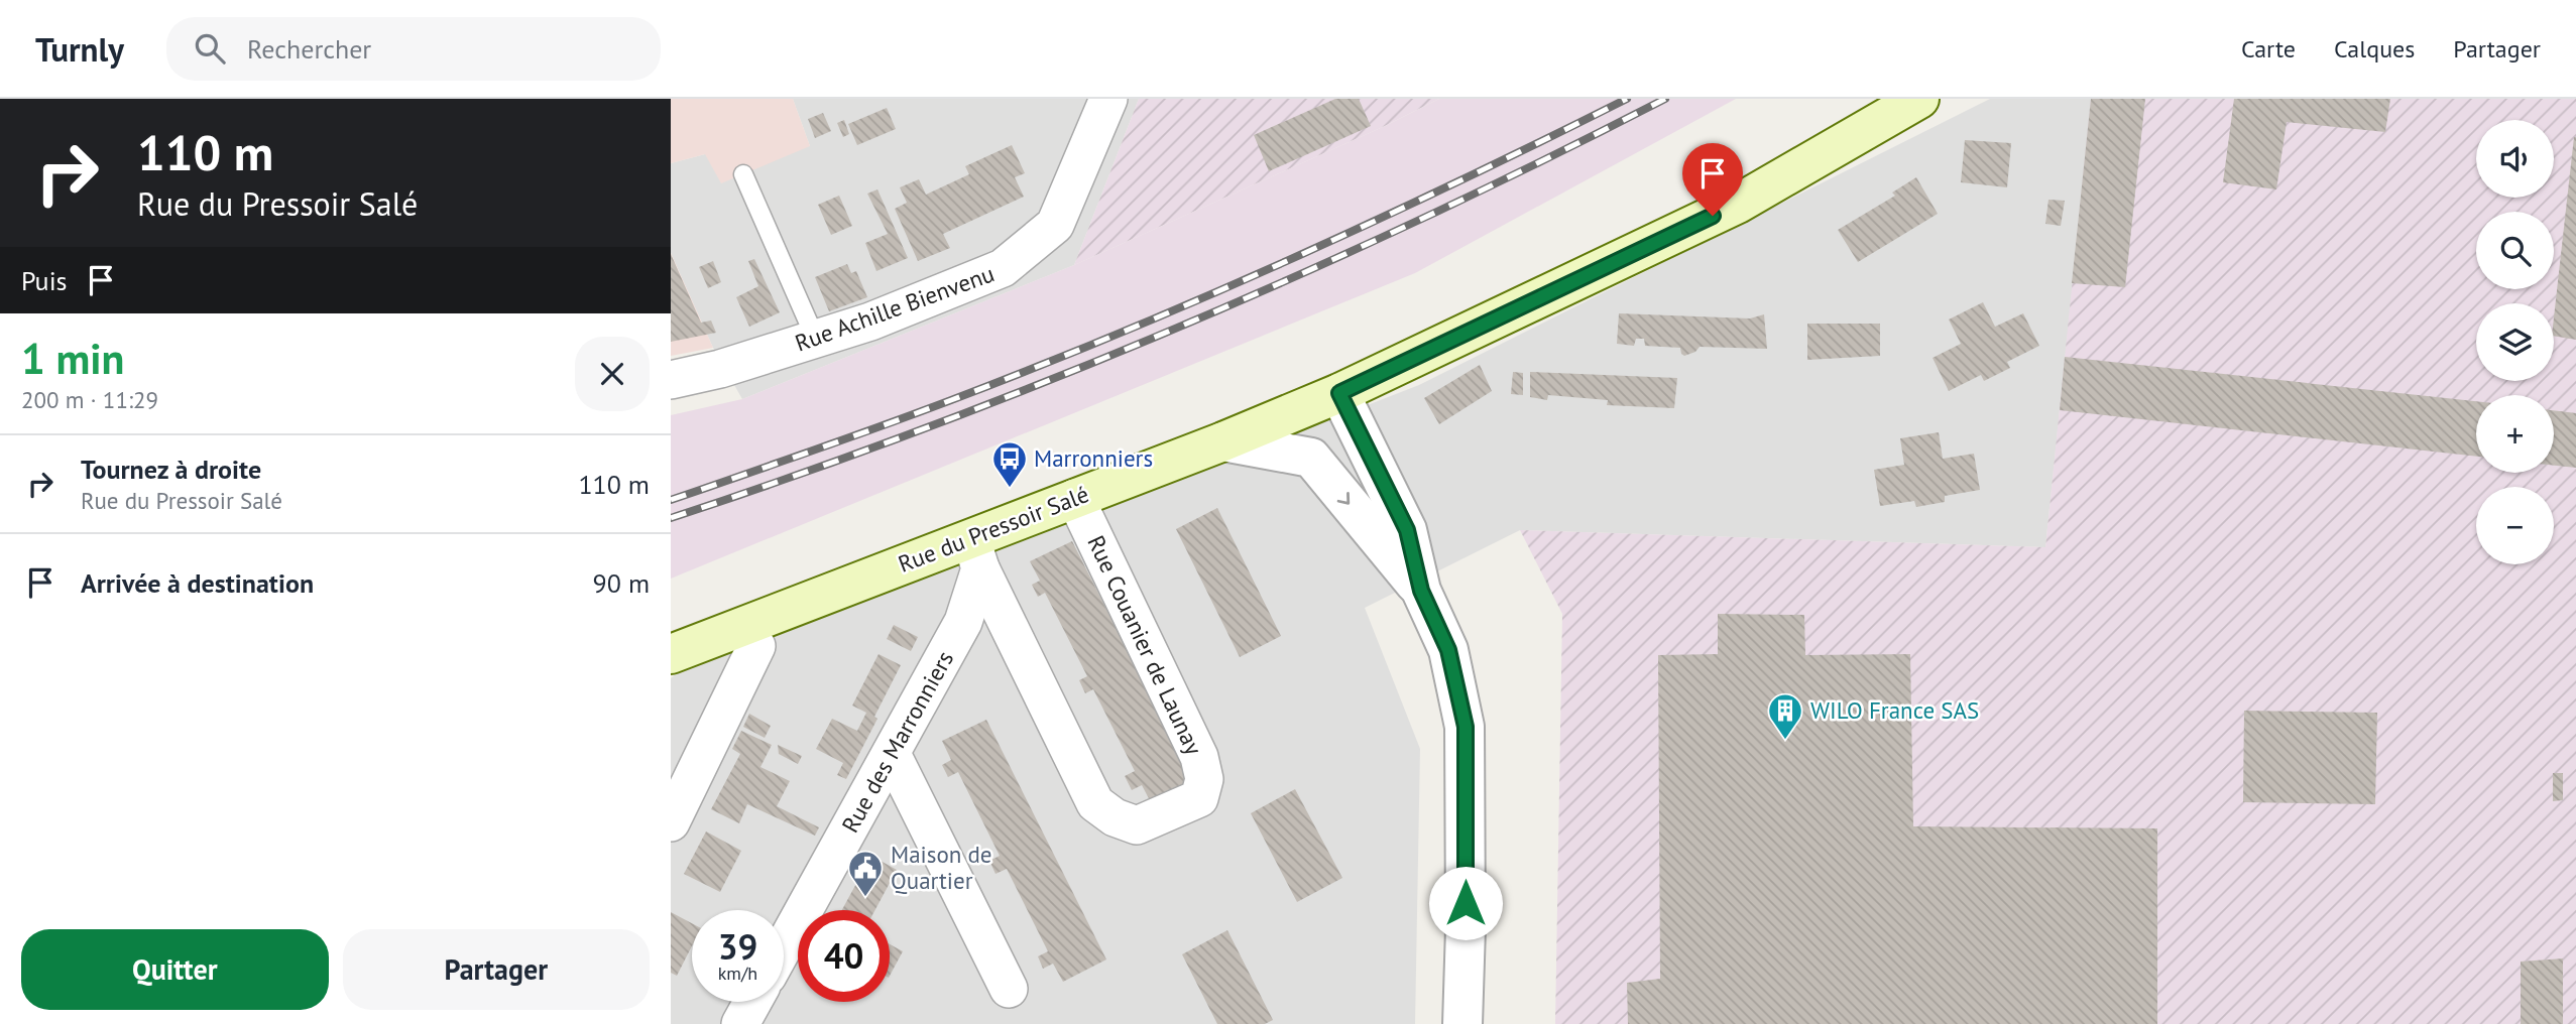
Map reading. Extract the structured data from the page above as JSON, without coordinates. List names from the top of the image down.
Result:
{
  "streets": {
    "main road": ["Rue du Pressoir Salé"],
    "street": ["Rue Achille Bienvenu", "Rue Couanier de Launay", "Rue des Marronniers"]
  },
  "crossings": [
    ["Rue du Pressoir Salé", "Rue Couanier de Launay"],
    ["Rue du Pressoir Salé", "Rue des Marronniers"],
    ["Rue Couanier de Launay", "Rue des Marronniers"]
  ],
  "places": {
    "bus stop": ["Marronniers"],
    "building": ["WILO France SAS"],
    "public building": ["Maison de Quartier"]
  },
  "page": {
    "header": "Turnly",
    "search": "Rechercher",
    "nav": ["Carte", "Calques", "Partager"],
    "turn": ["110 m", "Rue du Pressoir Salé"],
    "map_buttons": ["+", "−"],
    "then": "Puis",
    "heading": ["1 min", "200 m · 11:29"],
    "list": [
      {
        "name": "Tournez à droite",
        "note": "Rue du Pressoir Salé",
        "value": "110 m"
      },
      {
        "name": "Arrivée à destination",
        "value": "90 m"
      }
    ],
    "speed": "39 km/h",
    "limit": "40",
    "buttons": ["Quitter", "Partager"]
  }
}
